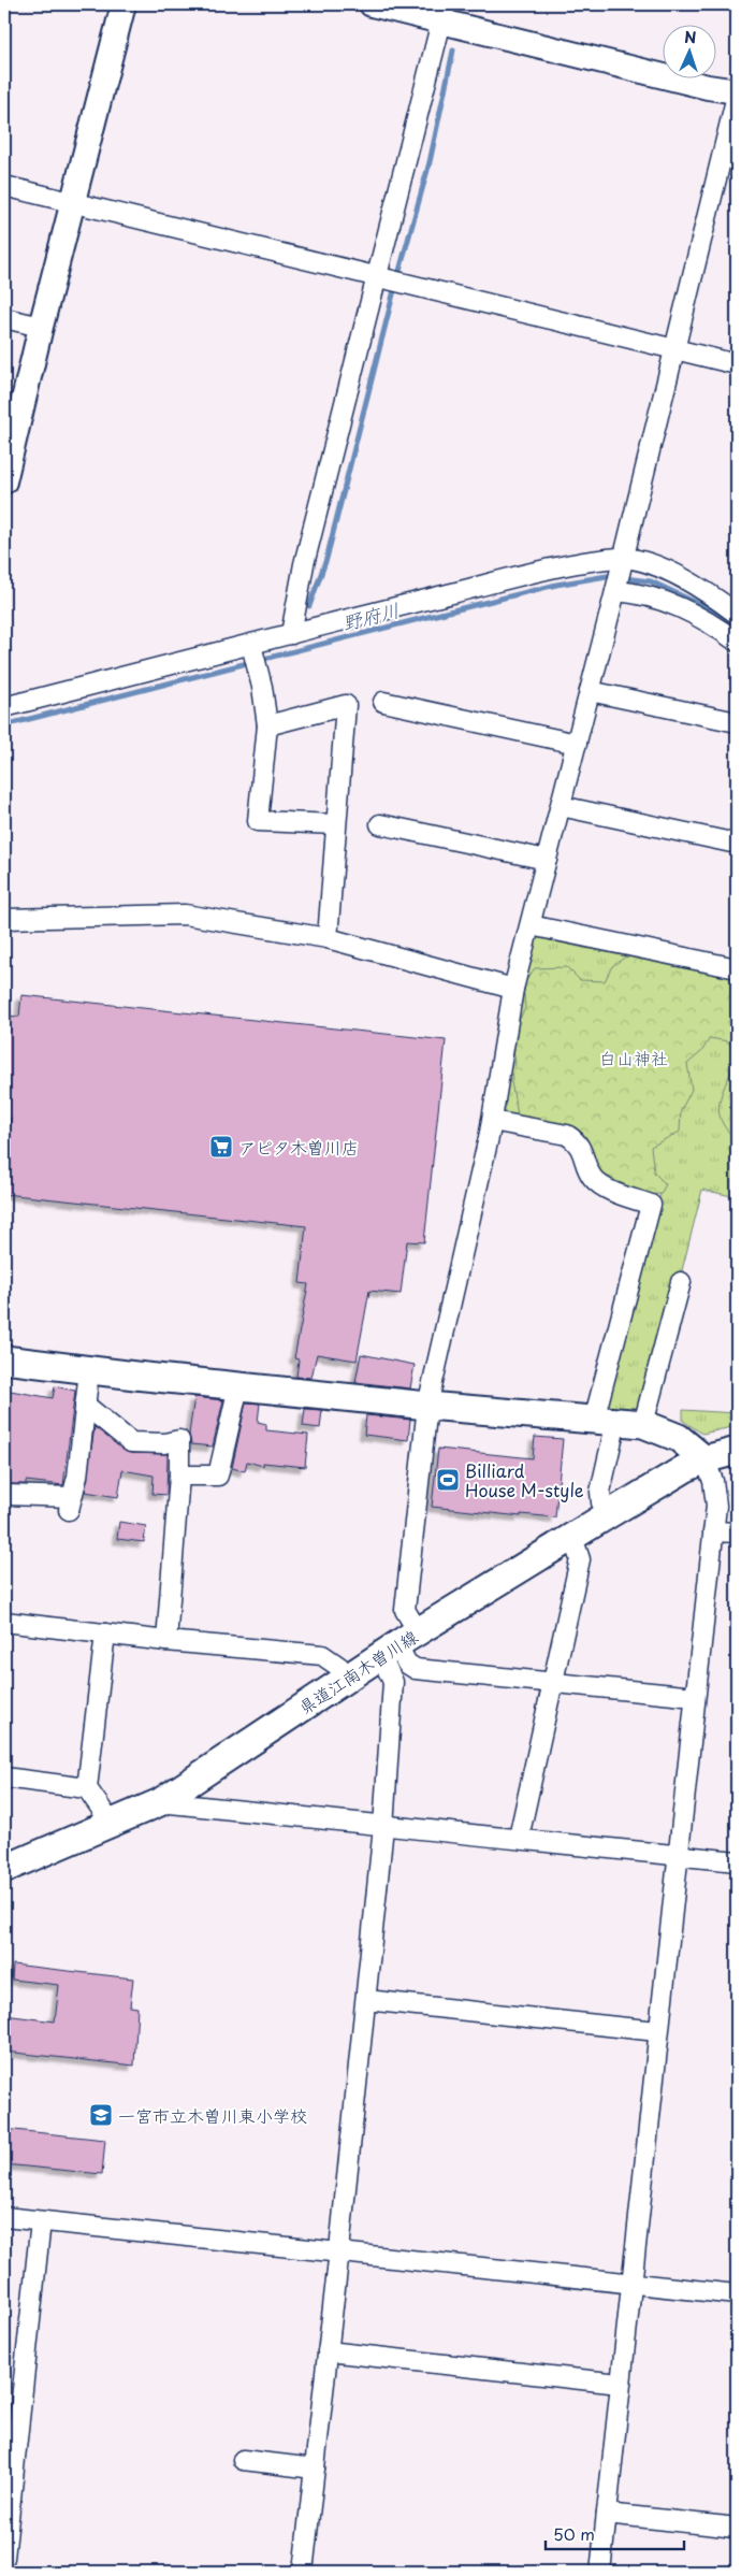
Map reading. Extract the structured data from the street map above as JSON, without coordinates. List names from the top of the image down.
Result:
{
  "streets": {
    "main road": ["県道江南木曽川線"]
  },
  "water": ["野府川"],
  "parks": ["白山神社"],
  "places": {
    "supermarket": ["アピタ木曽川店"],
    "sports": ["Billiard House M-style"],
    "school or university": ["一宮市立木曽川東小学校"]
  },
  "scale_bar": "50 m",
  "north": "top"
}
